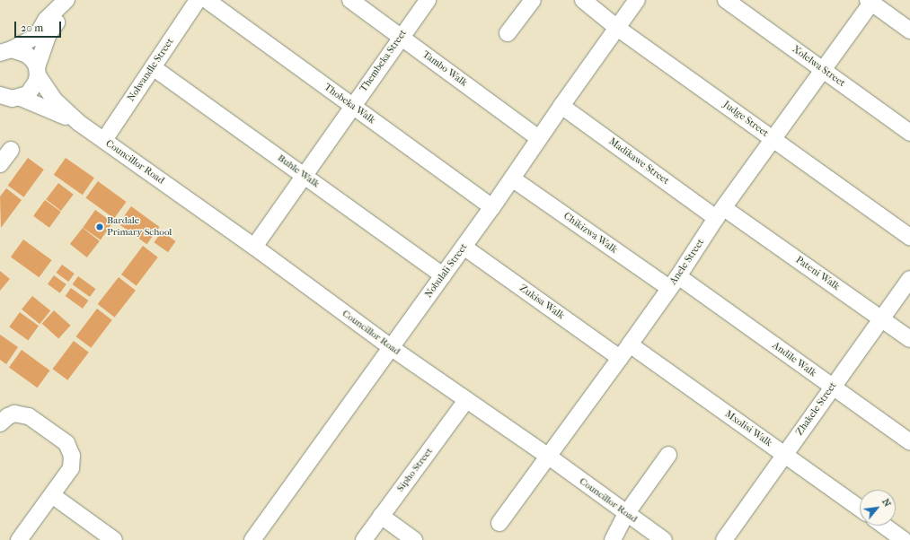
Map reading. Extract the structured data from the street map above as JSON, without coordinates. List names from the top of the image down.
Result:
{
  "streets": {
    "street": [
      "Thembeka Street",
      "Xolelwa Street",
      "Tambo Walk",
      "Nolwandle Street",
      "Thobeka Walk",
      "Judge Street",
      "Madikawe Street",
      "Councillor Road",
      "Buhle Walk",
      "Chikizwa Walk",
      "Anele Street",
      "Nobulali Street",
      "Pateni Walk",
      "Zukisa Walk",
      "Andile Walk",
      "Zhakele Street",
      "Mxolisi Walk",
      "Sipho Street"
    ]
  },
  "crossings": [
    ["Thembeka Street", "Tambo Walk"],
    ["Thembeka Street", "Thobeka Walk"],
    ["Thembeka Street", "Councillor Road"],
    ["Thembeka Street", "Buhle Walk"],
    ["Xolelwa Street", "Anele Street"],
    ["Tambo Walk", "Nobulali Street"],
    ["Nolwandle Street", "Councillor Road"],
    ["Nolwandle Street", "Buhle Walk"],
    ["Thobeka Walk", "Nobulali Street"],
    ["Judge Street", "Anele Street"],
    ["Judge Street", "Nobulali Street"],
    ["Madikawe Street", "Anele Street"],
    ["Madikawe Street", "Nobulali Street"],
    ["Madikawe Street", "Pateni Walk"],
    ["Councillor Road", "Anele Street"],
    ["Councillor Road", "Nobulali Street"],
    ["Councillor Road", "Sipho Street"],
    ["Buhle Walk", "Nobulali Street"],
    ["Chikizwa Walk", "Anele Street"],
    ["Chikizwa Walk", "Nobulali Street"],
    ["Chikizwa Walk", "Andile Walk"],
    ["Anele Street", "Pateni Walk"],
    ["Anele Street", "Zukisa Walk"],
    ["Anele Street", "Andile Walk"],
    ["Anele Street", "Mxolisi Walk"],
    ["Nobulali Street", "Zukisa Walk"],
    ["Pateni Walk", "Zhakele Street"],
    ["Andile Walk", "Zhakele Street"],
    ["Zhakele Street", "Mxolisi Walk"]
  ],
  "places": ["Bardale Primary School"],
  "scale_bar": "20 m",
  "north": "top right"
}
